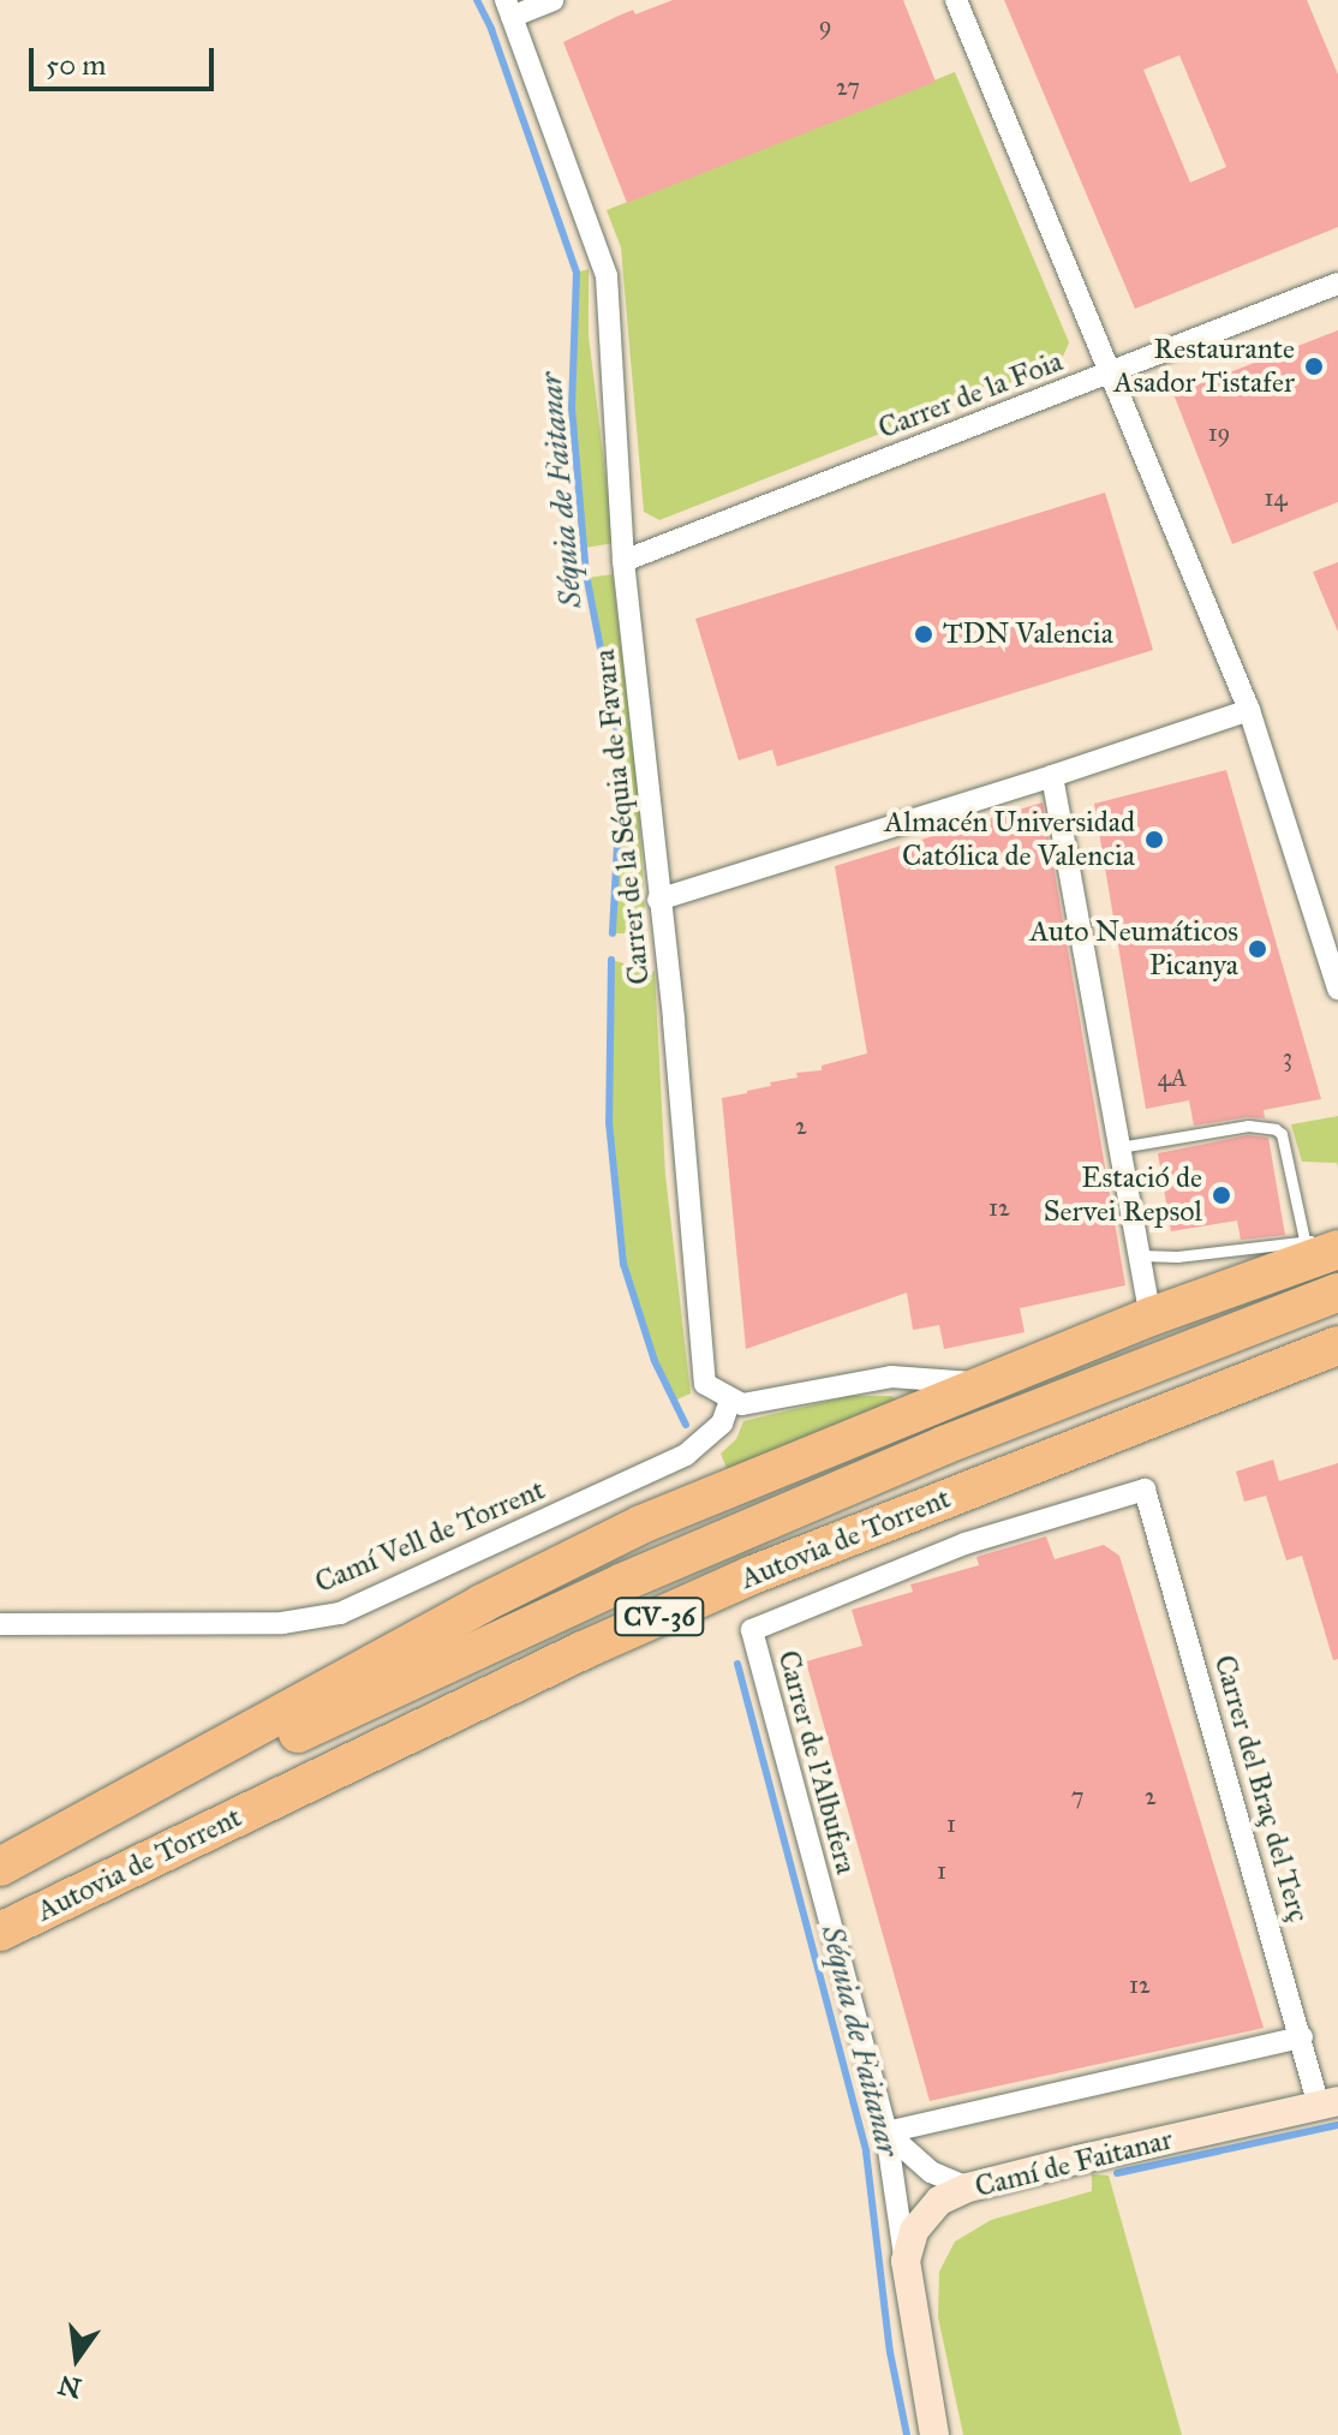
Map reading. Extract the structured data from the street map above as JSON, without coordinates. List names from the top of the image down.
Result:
{
  "streets": {
    "highway": ["Autovia de Torrent", "CV-36"],
    "street": [
      "Carrer de la Foia",
      "Carrer de la Séquia de Favara",
      "Camí Vell de Torrent",
      "Carrer de l'Albufera",
      "Carrer del Braç del Terç",
      "Camí de Faitanar"
    ]
  },
  "crossings": [
    ["Carrer de la Foia", "Carrer de la Séquia de Favara"],
    ["Carrer de la Séquia de Favara", "Camí Vell de Torrent"],
    ["Carrer de l'Albufera", "Carrer del Braç del Terç"],
    ["Carrer de l'Albufera", "Camí de Faitanar"],
    ["Carrer del Braç del Terç", "Camí de Faitanar"]
  ],
  "water": ["Séquia de Faitanar"],
  "places": [
    "Restaurante Asador Tistafer",
    "TDN Valencia",
    "Almacén Universidad Católica de Valencia",
    "Auto Neumáticos Picanya",
    "Estació de Servei Repsol"
  ],
  "house_numbers": [
    "9",
    "27",
    "19",
    "14",
    "3",
    "4A",
    "2",
    "12",
    "7",
    "2",
    "1",
    "1",
    "12"
  ],
  "scale_bar": "50 m",
  "north": "bottom"
}
